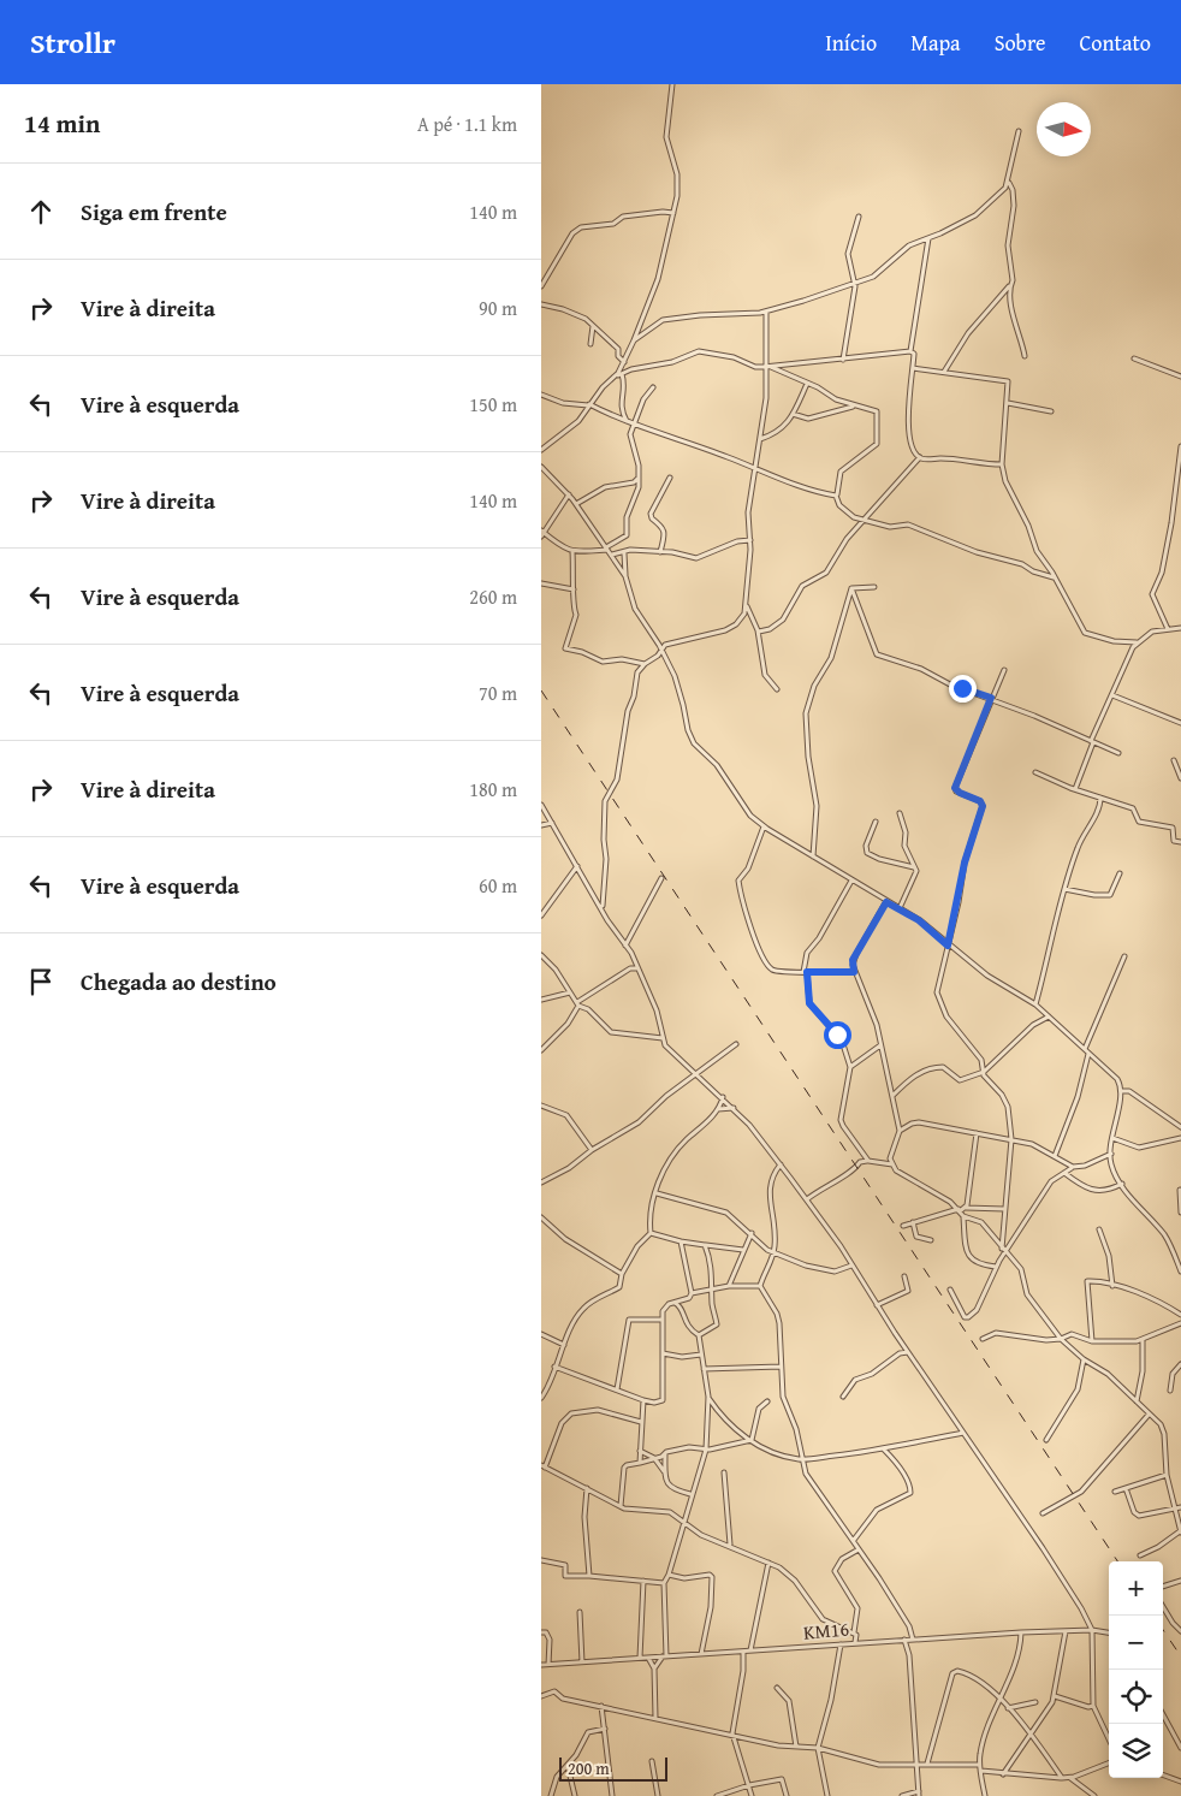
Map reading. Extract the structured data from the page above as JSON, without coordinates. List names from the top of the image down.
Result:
{
  "streets": {
    "street": ["KM16"]
  },
  "scale_bar": "200 m",
  "north": "right",
  "page": {
    "header": "Strollr",
    "nav": [
      "Início",
      "Mapa",
      "Sobre",
      "Contato"
    ],
    "heading": ["14 min", "A pé · 1.1 km"],
    "list": [
      ["Siga em frente", "140 m"],
      ["Vire à direita", "90 m"],
      ["Vire à esquerda", "150 m"],
      ["Vire à direita", "140 m"],
      ["Vire à esquerda", "260 m"],
      ["Vire à esquerda", "70 m"],
      ["Vire à direita", "180 m"],
      ["Vire à esquerda", "60 m"],
      "Chegada ao destino"
    ],
    "map_buttons": ["+", "−"],
    "scale": "200 m"
  }
}
